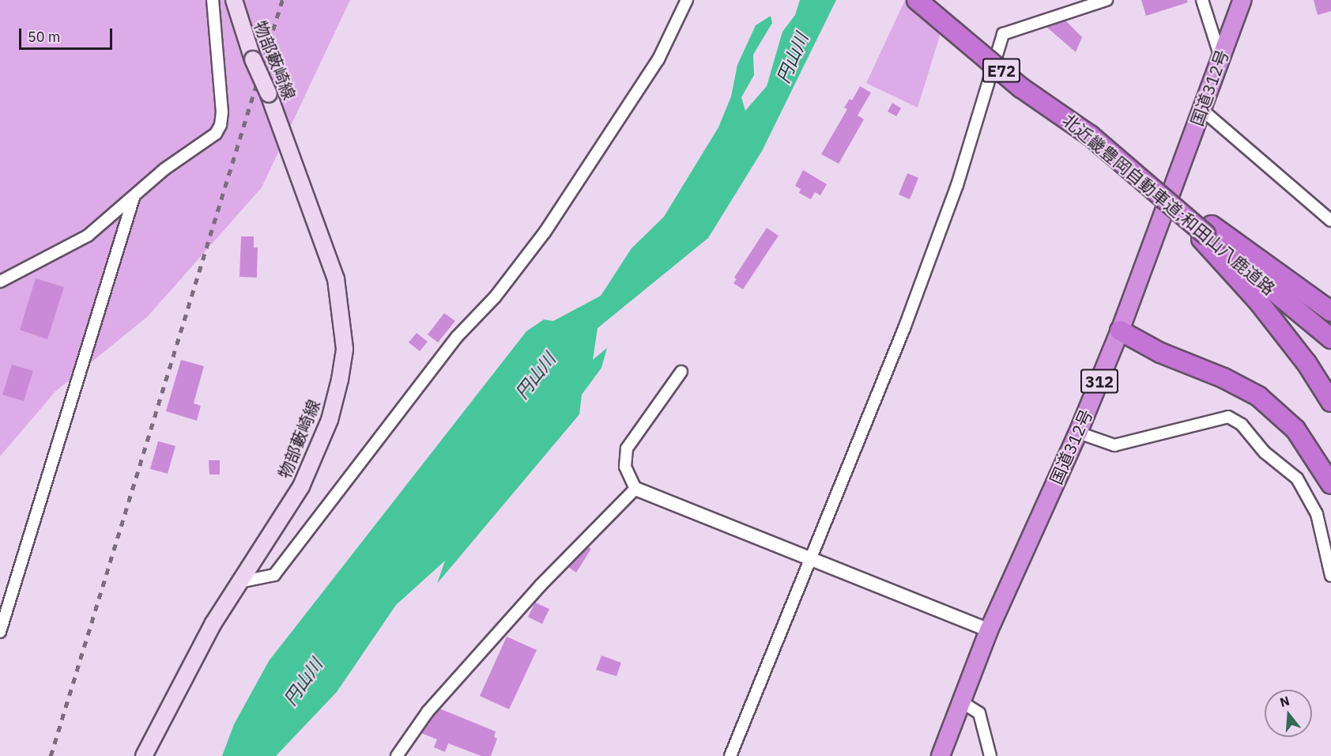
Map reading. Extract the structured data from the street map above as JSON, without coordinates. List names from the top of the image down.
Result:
{
  "streets": {
    "highway": [
      "E72",
      "国道312号",
      "北近畿豊岡自動車道;和田山八鹿道路",
      "312"
    ],
    "main road": ["物部藪崎線"]
  },
  "water": ["円山川"],
  "scale_bar": "50 m",
  "north": "top"
}
